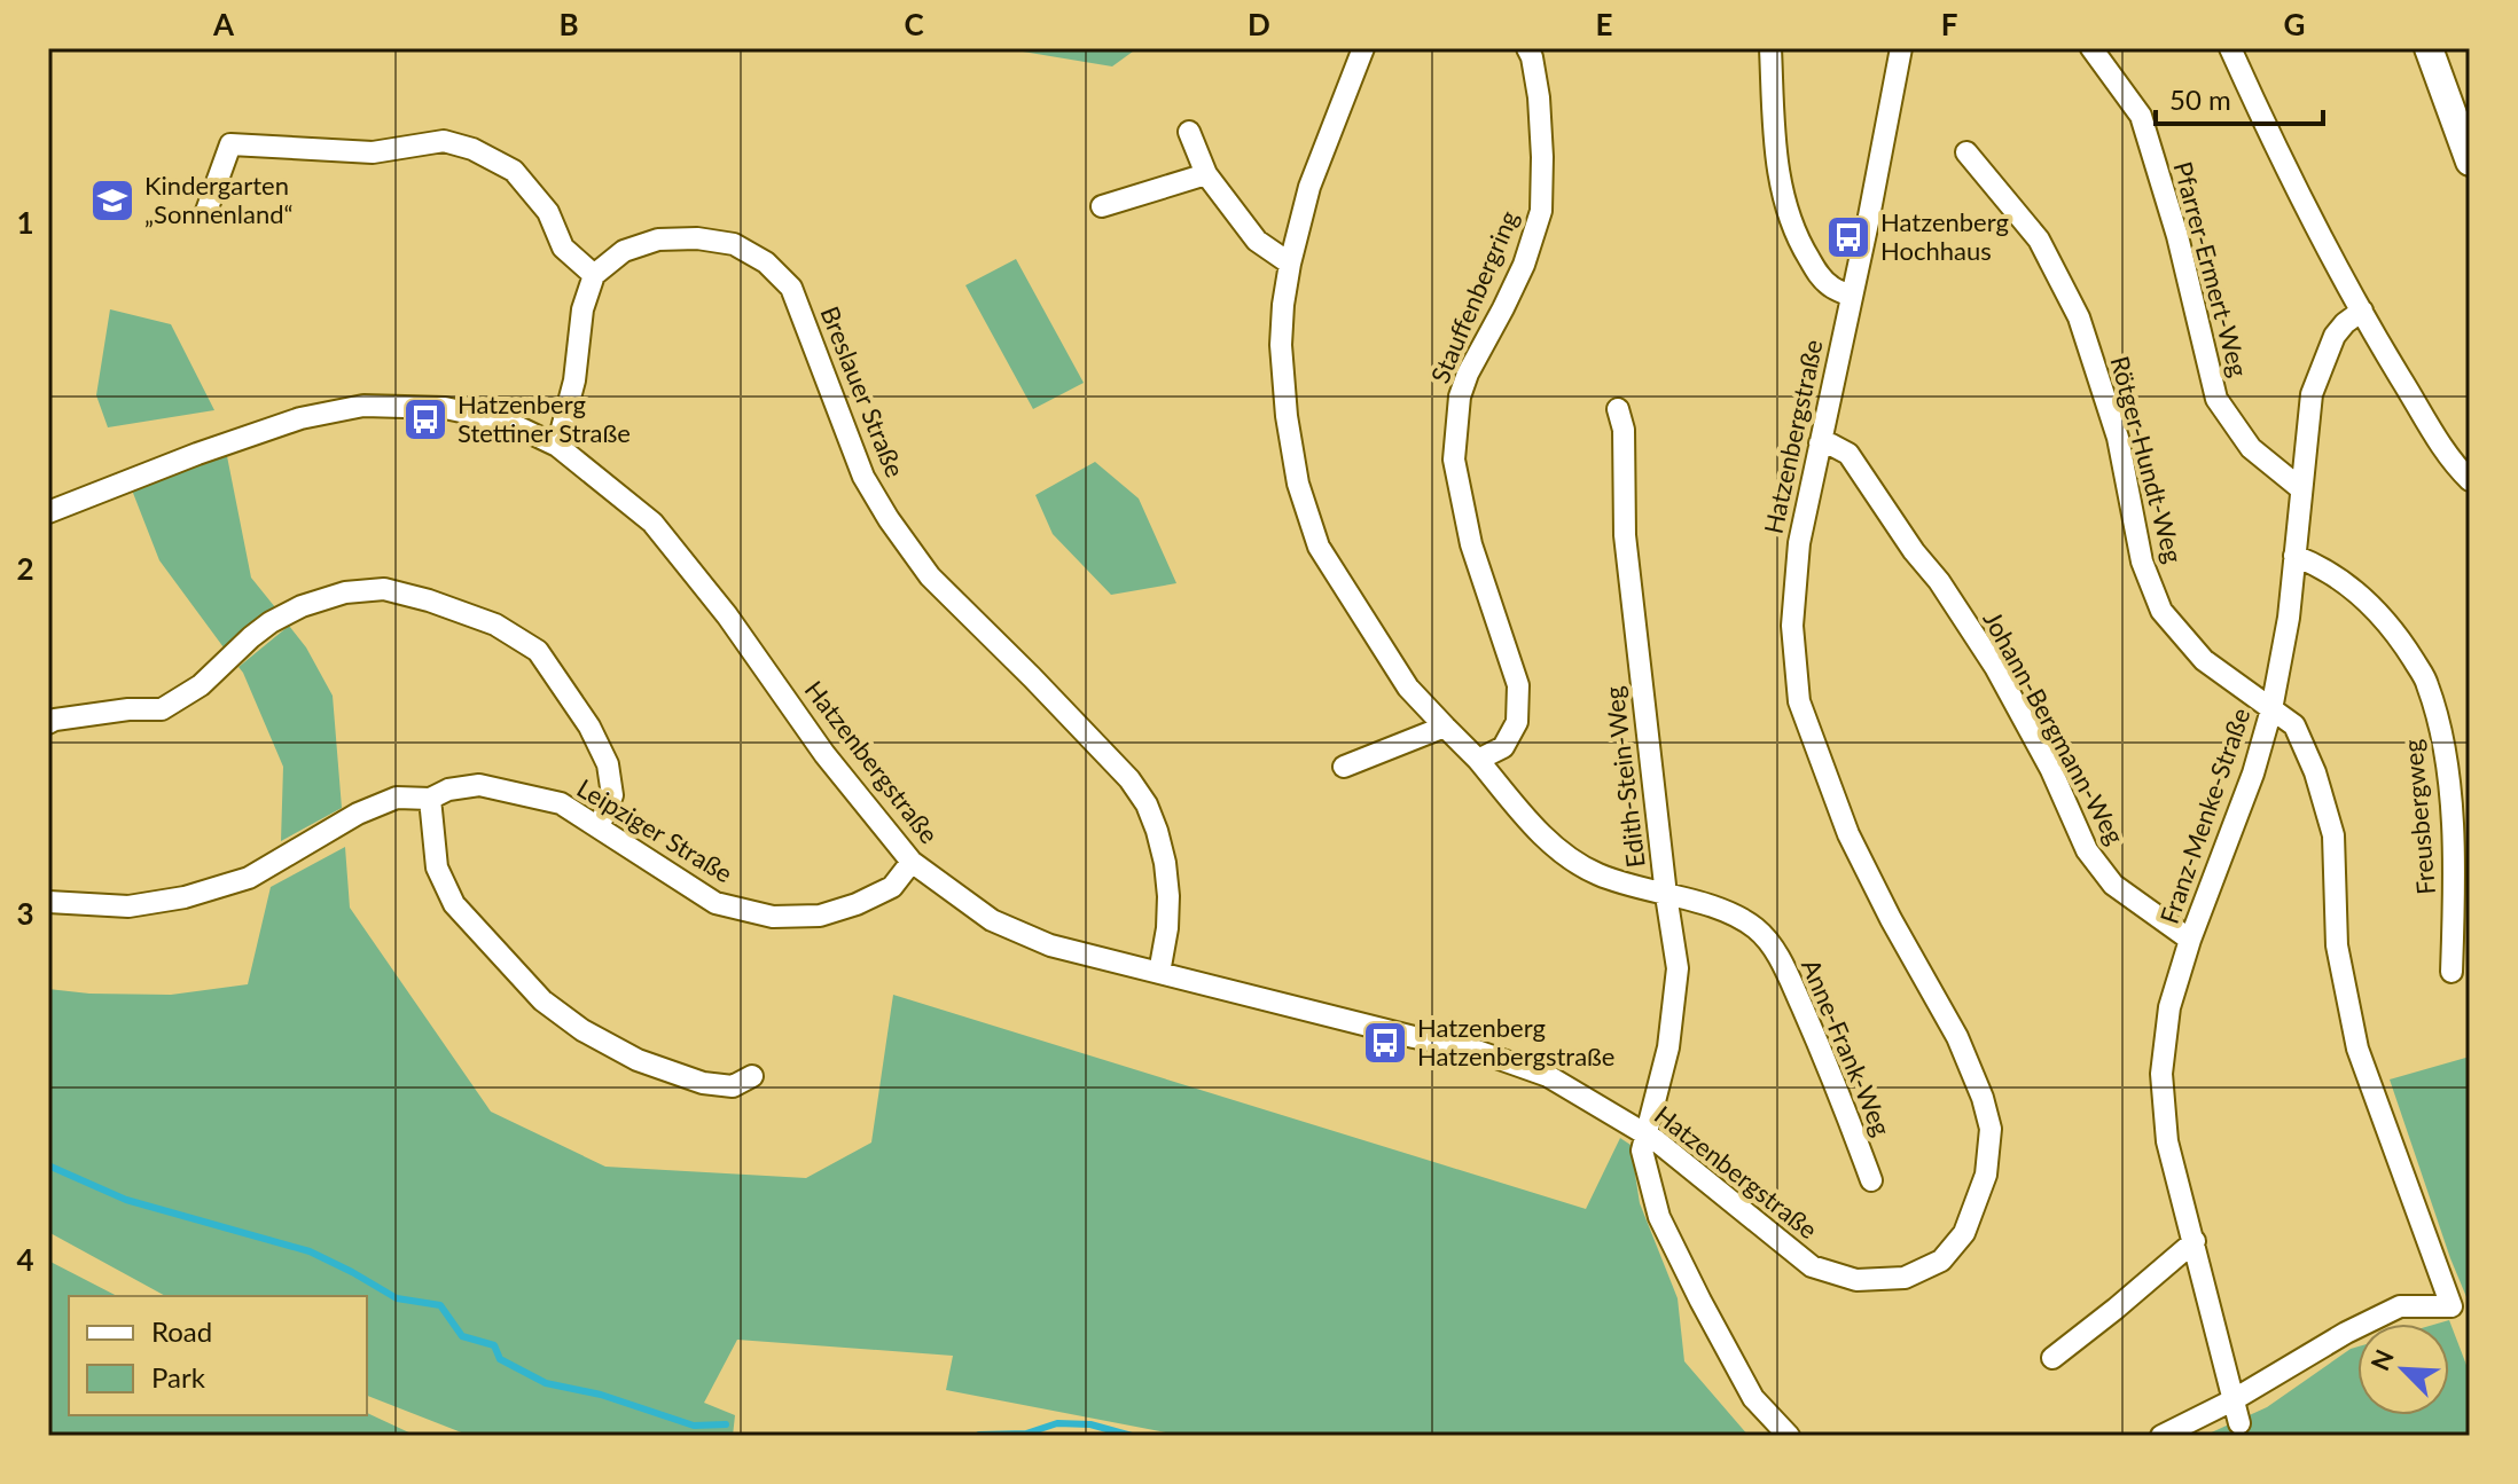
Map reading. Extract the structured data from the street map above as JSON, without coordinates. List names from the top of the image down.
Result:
{
  "streets": {
    "street": [
      "Pfarrer-Ermert-Weg",
      "Stauffenbergring",
      "Breslauer Straße",
      "Hatzenbergstraße",
      "Rötger-Hundt-Weg",
      "Johann-Bergmann-Weg",
      "Edith-Stein-Weg",
      "Franz-Menke-Straße",
      "Freusbergweg",
      "Leipziger Straße",
      "Anne-Frank-Weg"
    ]
  },
  "crossings": [
    ["Pfarrer-Ermert-Weg", "Franz-Menke-Straße"],
    ["Breslauer Straße", "Hatzenbergstraße"],
    ["Hatzenbergstraße", "Johann-Bergmann-Weg"],
    ["Hatzenbergstraße", "Edith-Stein-Weg"],
    ["Hatzenbergstraße", "Leipziger Straße"],
    ["Rötger-Hundt-Weg", "Franz-Menke-Straße"],
    ["Johann-Bergmann-Weg", "Franz-Menke-Straße"],
    ["Edith-Stein-Weg", "Anne-Frank-Weg"],
    ["Franz-Menke-Straße", "Freusbergweg"]
  ],
  "places": {
    "school or university": ["Kindergarten „Sonnenland“"],
    "bus stop": ["Hatzenberg Hochhaus", "Hatzenberg Stettiner Straße", "Hatzenberg Hatzenbergstraße"]
  },
  "legend": ["Road", "Park"],
  "scale_bar": "50 m",
  "north": "top left",
  "grid": {
    "columns": [
      "A",
      "B",
      "C",
      "D",
      "E",
      "F",
      "G"
    ],
    "rows": [
      "1",
      "2",
      "3",
      "4"
    ]
  }
}
